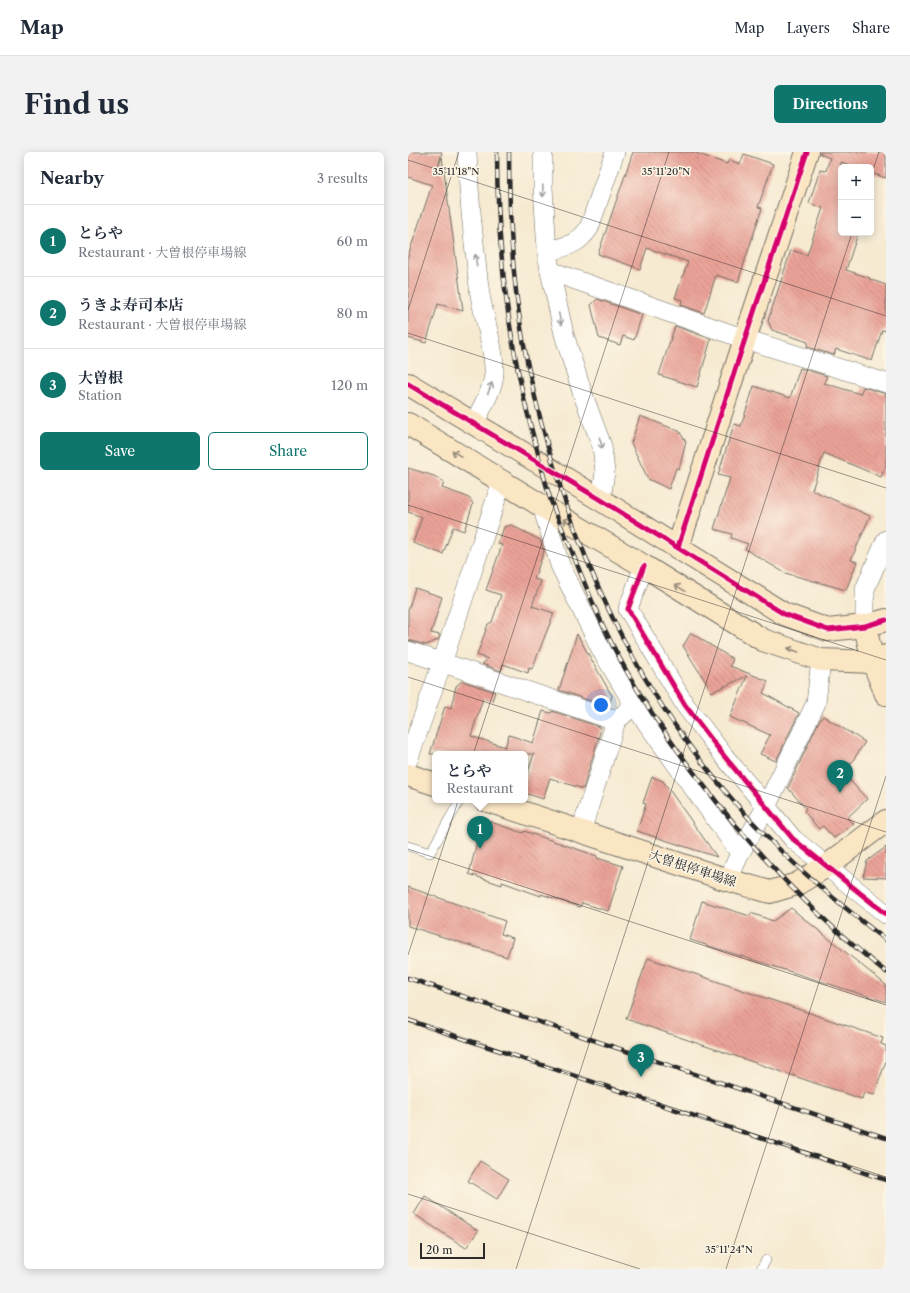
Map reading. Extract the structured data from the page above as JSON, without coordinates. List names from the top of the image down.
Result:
{
  "streets": {
    "street": ["大曽根停車場線"]
  },
  "scale_bar": "20 m",
  "page": {
    "header": "Map",
    "nav": ["Map", "Layers", "Share"],
    "buttons": [
      "Directions",
      ["Save", "Share"]
    ],
    "title": "Find us",
    "heading": ["Nearby", "3 results"],
    "map_buttons": ["+", "−"],
    "list": [
      {
        "mark": "1",
        "name": "とらや",
        "note": "Restaurant · 大曽根停車場線",
        "value": "60 m"
      },
      {
        "mark": "2",
        "name": "うきよ寿司本店",
        "note": "Restaurant · 大曽根停車場線",
        "value": "80 m"
      },
      {
        "mark": "3",
        "name": "大曽根",
        "note": "Station",
        "value": "120 m"
      }
    ],
    "popup": ["とらや", "Restaurant"],
    "pins": ["2", "1", "3"],
    "scale": "20 m"
  },
  "coordinates": ["35°11'18\"N", "35°11'20\"N", "35°11'24\"N"]
}
